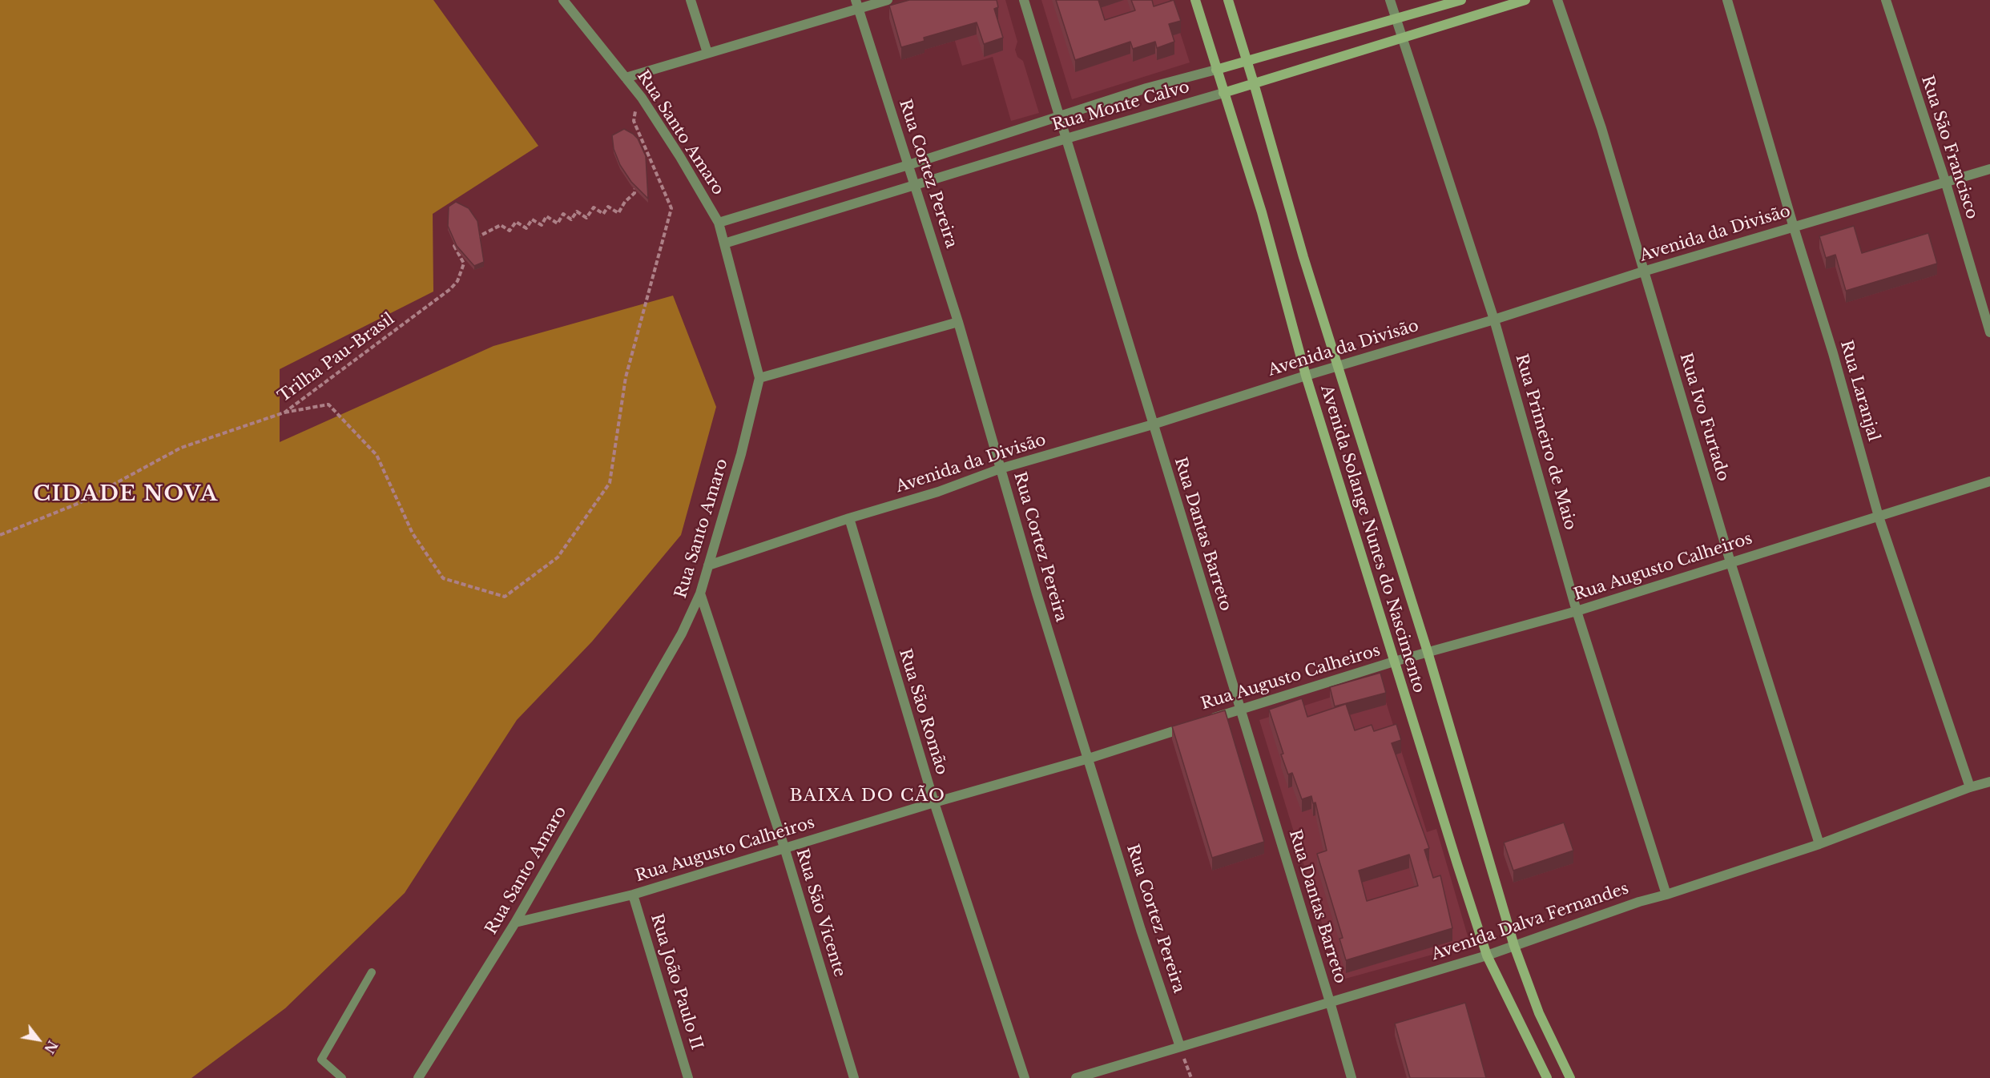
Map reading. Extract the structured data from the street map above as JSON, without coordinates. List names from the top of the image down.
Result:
{
  "streets": {
    "main road": ["Rua Monte Calvo", "Avenida Solange Nunes do Nascimento"],
    "street": [
      "Rua Santo Amaro",
      "Rua São Francisco",
      "Rua Cortez Pereira",
      "Avenida da Divisão",
      "Rua Laranjal",
      "Rua Ivo Furtado",
      "Rua Primeiro de Maio",
      "Rua Dantas Barreto",
      "Rua Augusto Calheiros",
      "Rua São Romão",
      "Rua São Vicente",
      "Avenida Dalva Fernandes",
      "Rua João Paulo II"
    ],
    "path": ["Trilha Pau-Brasil"]
  },
  "crossings": [
    ["Rua Monte Calvo", "Rua Santo Amaro"],
    ["Rua Monte Calvo", "Rua Cortez Pereira"],
    ["Rua Monte Calvo", "Rua Primeiro de Maio"],
    ["Rua Monte Calvo", "Rua Dantas Barreto"],
    ["Rua Monte Calvo", "Avenida Solange Nunes do Nascimento"],
    ["Rua Santo Amaro", "Avenida da Divisão"],
    ["Rua Santo Amaro", "Rua Augusto Calheiros"],
    ["Rua Santo Amaro", "Rua São Vicente"],
    ["Rua São Francisco", "Avenida da Divisão"],
    ["Rua Cortez Pereira", "Avenida da Divisão"],
    ["Rua Cortez Pereira", "Rua Augusto Calheiros"],
    ["Rua Cortez Pereira", "Avenida Dalva Fernandes"],
    ["Avenida da Divisão", "Rua Laranjal"],
    ["Avenida da Divisão", "Rua Ivo Furtado"],
    ["Avenida da Divisão", "Rua Primeiro de Maio"],
    ["Avenida da Divisão", "Rua Dantas Barreto"],
    ["Avenida da Divisão", "Avenida Solange Nunes do Nascimento"],
    ["Avenida da Divisão", "Rua São Romão"],
    ["Rua Laranjal", "Rua Augusto Calheiros"],
    ["Rua Laranjal", "Avenida Dalva Fernandes"],
    ["Rua Ivo Furtado", "Rua Augusto Calheiros"],
    ["Rua Ivo Furtado", "Avenida Dalva Fernandes"],
    ["Rua Primeiro de Maio", "Rua Augusto Calheiros"],
    ["Rua Primeiro de Maio", "Avenida Dalva Fernandes"],
    ["Rua Dantas Barreto", "Rua Augusto Calheiros"],
    ["Rua Dantas Barreto", "Avenida Dalva Fernandes"],
    ["Avenida Solange Nunes do Nascimento", "Rua Augusto Calheiros"],
    ["Avenida Solange Nunes do Nascimento", "Avenida Dalva Fernandes"],
    ["Rua Augusto Calheiros", "Rua São Romão"],
    ["Rua Augusto Calheiros", "Rua São Vicente"],
    ["Rua Augusto Calheiros", "Rua João Paulo II"]
  ],
  "districts": ["CIDADE NOVA", "BAIXA DO CÃO"],
  "north": "bottom right"
}
